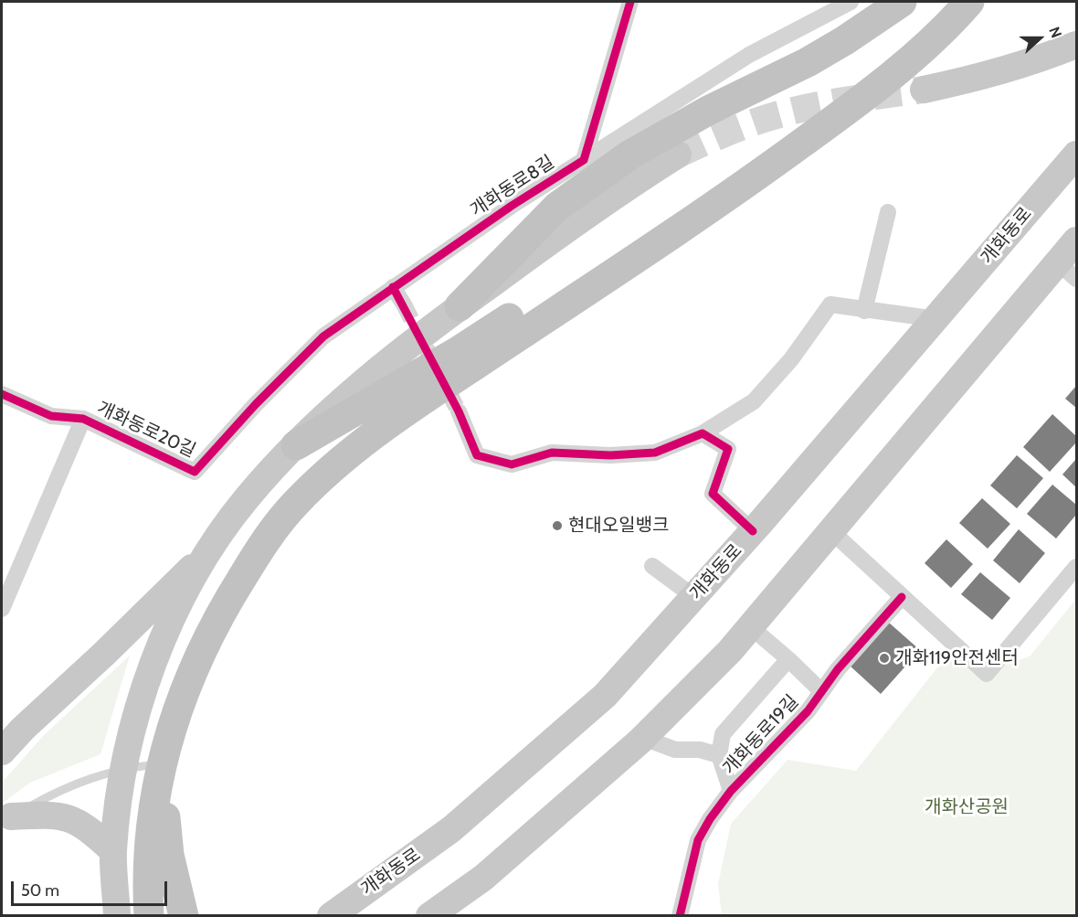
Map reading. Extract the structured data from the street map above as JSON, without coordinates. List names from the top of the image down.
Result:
{
  "streets": {
    "main road": ["개화동로"],
    "street": ["개화동로8길", "개화동로20길", "개화동로19길"]
  },
  "crossings": [
    ["개화동로8길", "개화동로20길"]
  ],
  "parks": ["개화산공원"],
  "places": ["현대오일뱅크", "개화119안전센터"],
  "scale_bar": "50 m",
  "north": "right"
}
